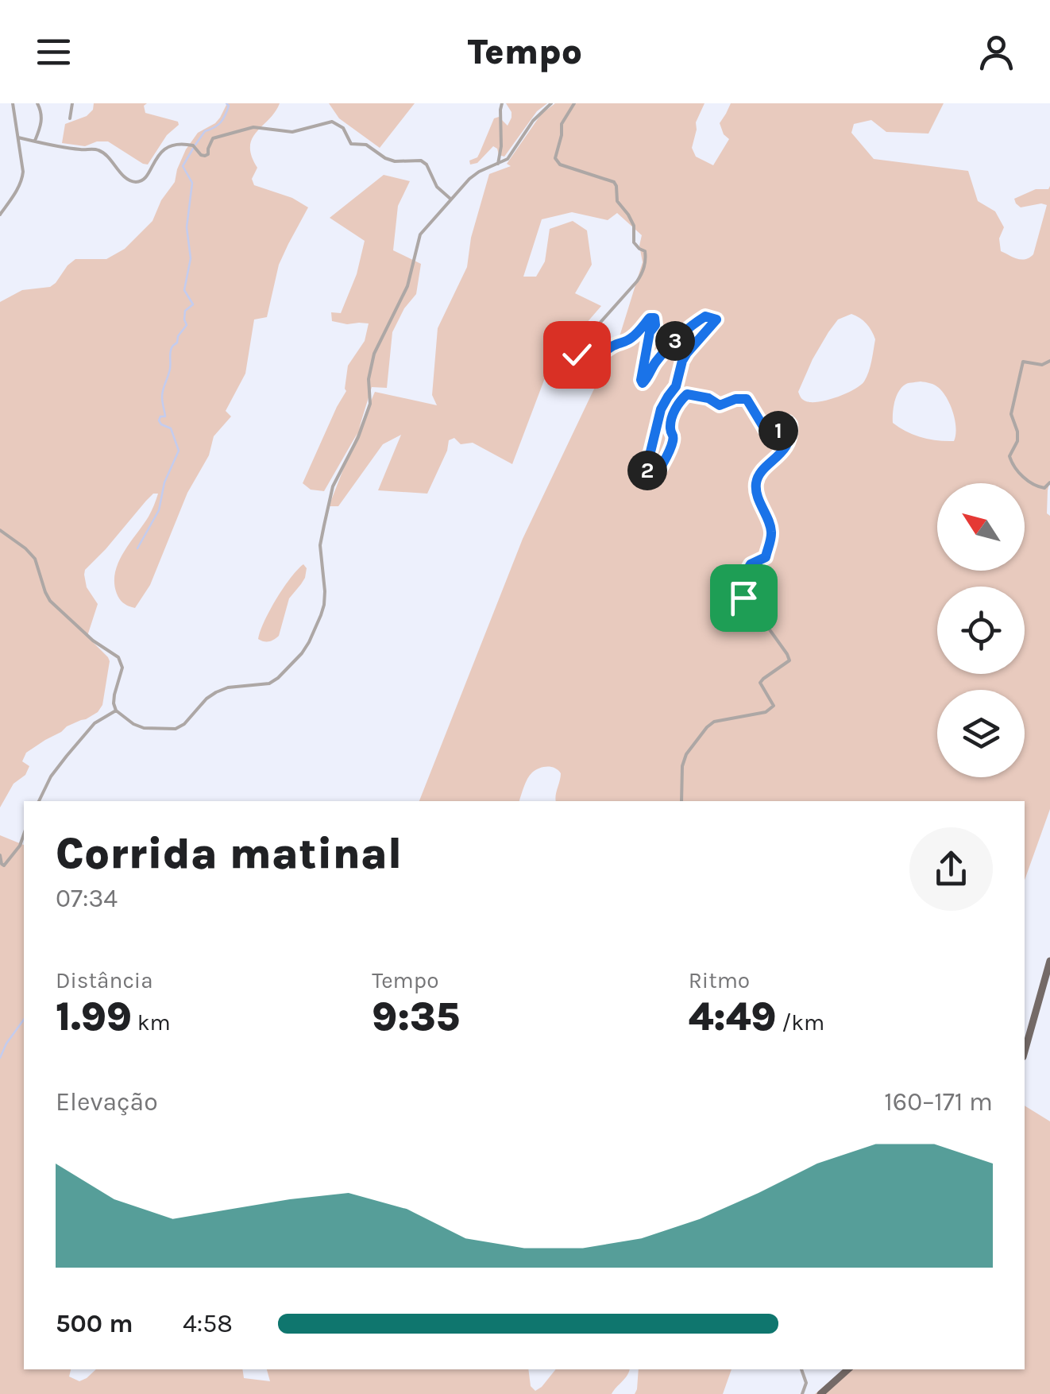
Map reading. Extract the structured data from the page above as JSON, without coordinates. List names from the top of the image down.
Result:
{
  "north": "top left",
  "page": {
    "header": "Tempo",
    "pins": ["3", "1", "2"],
    "heading": ["Corrida matinal", "07:34"],
    "stats": [
      ["Distância", "1.99 km"],
      ["Tempo", "9:35"],
      ["Ritmo", "4:49 /km"]
    ],
    "chart": ["Elevação", "160–171 m"],
    "list": [
      {
        "name": "500 m",
        "note": "4:58"
      }
    ]
  }
}
